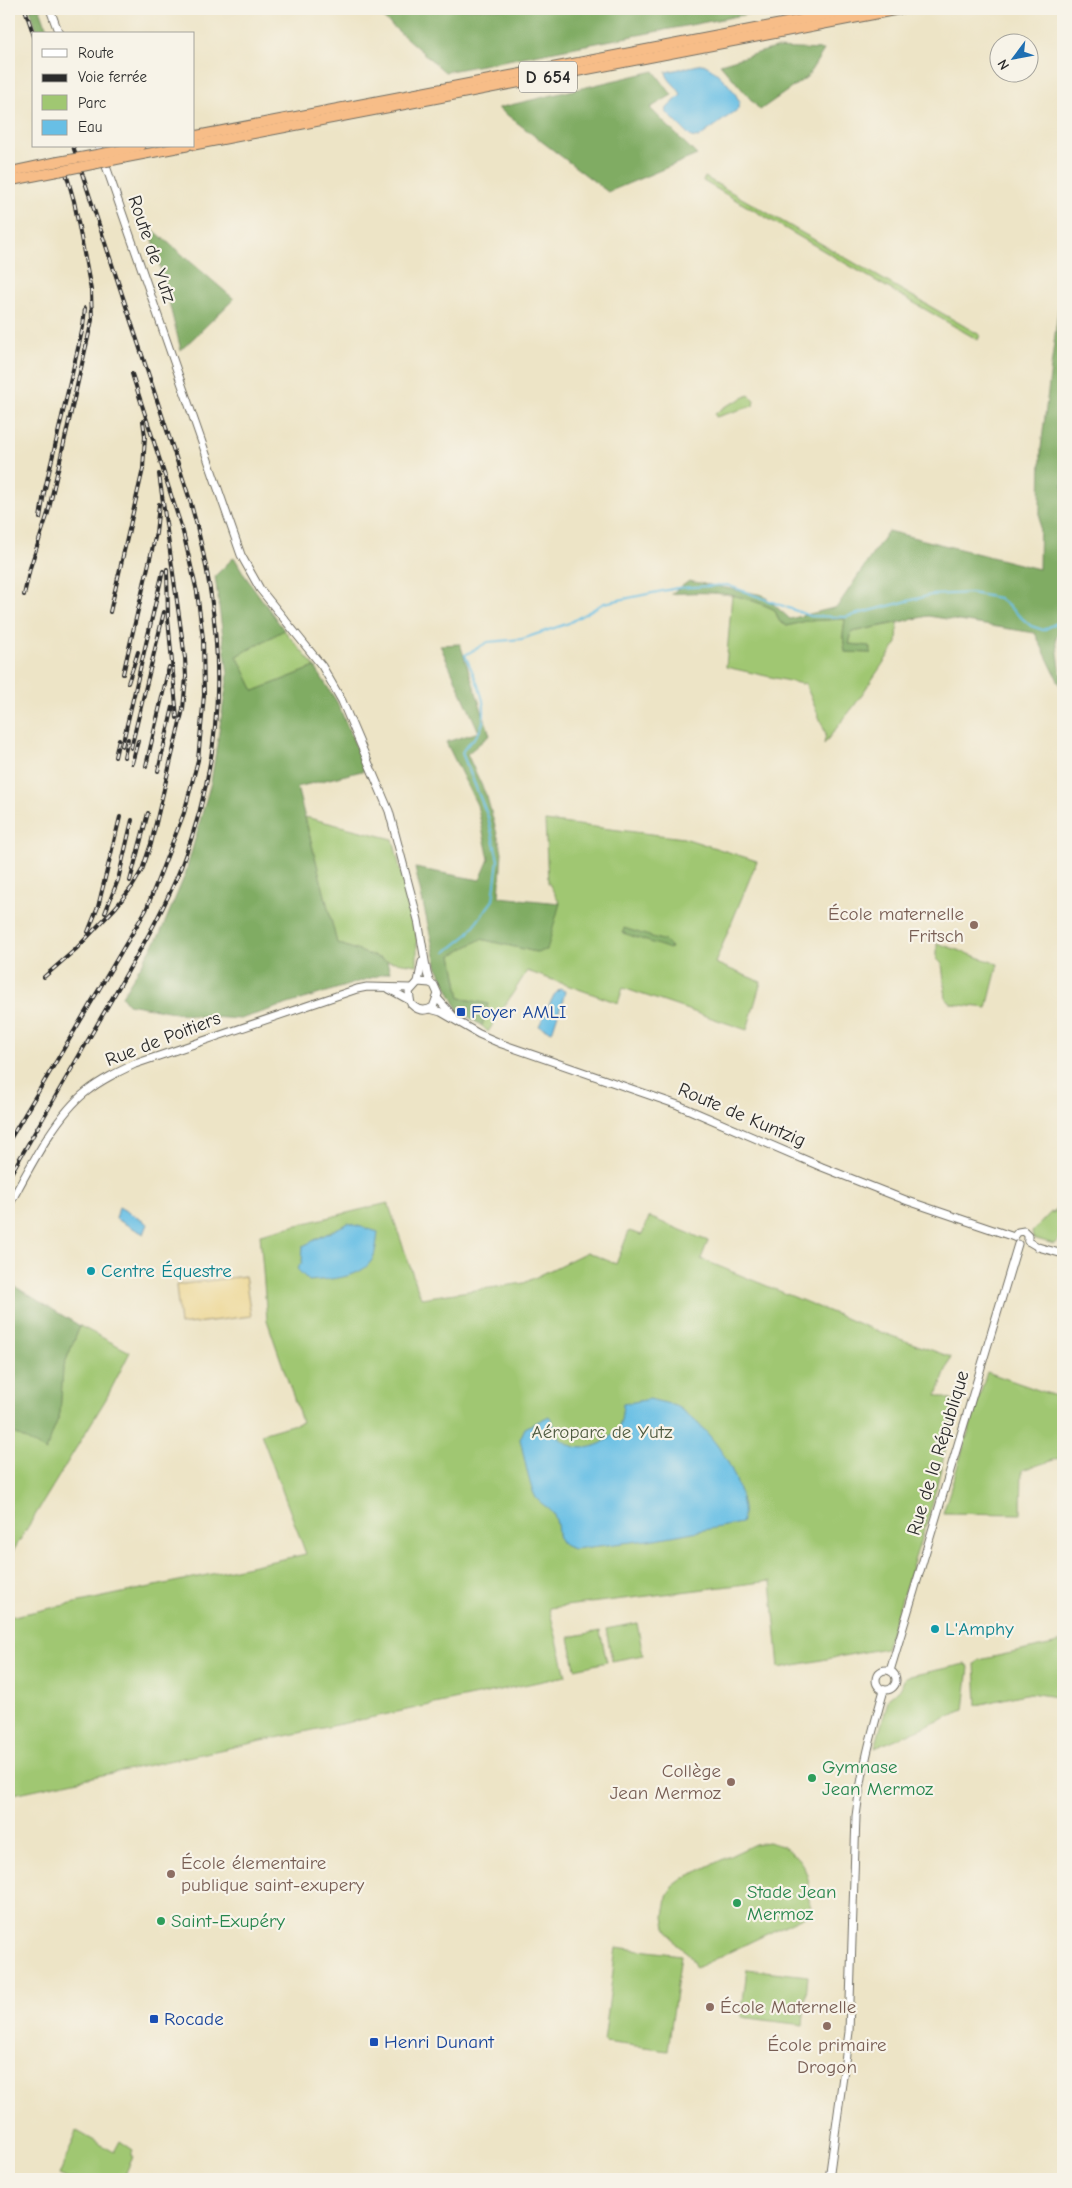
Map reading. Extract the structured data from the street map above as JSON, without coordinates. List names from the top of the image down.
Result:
{
  "streets": {
    "highway": ["D 654"],
    "street": [
      "Route de Yutz",
      "Rue de Poitiers",
      "Route de Kuntzig",
      "Rue de la République"
    ]
  },
  "crossings": [
    ["Route de Yutz", "Rue de Poitiers"],
    ["Route de Yutz", "Route de Kuntzig"],
    ["Rue de Poitiers", "Route de Kuntzig"],
    ["Route de Kuntzig", "Rue de la République"]
  ],
  "parks": ["Aéroparc de Yutz"],
  "places": {
    "other": [
      "École maternelle Fritsch",
      "Centre Équestre",
      "L'Amphy",
      "Gymnase Jean Mermoz",
      "Collège Jean Mermoz",
      "École élementaire publique saint-exupery",
      "Stade Jean Mermoz",
      "Saint-Exupéry",
      "École Maternelle",
      "École primaire Drogon"
    ],
    "transit": ["Foyer AMLI", "Rocade", "Henri Dunant"]
  },
  "legend": [
    "Route",
    "Voie ferrée",
    "Parc",
    "Eau"
  ],
  "north": "bottom left"
}
